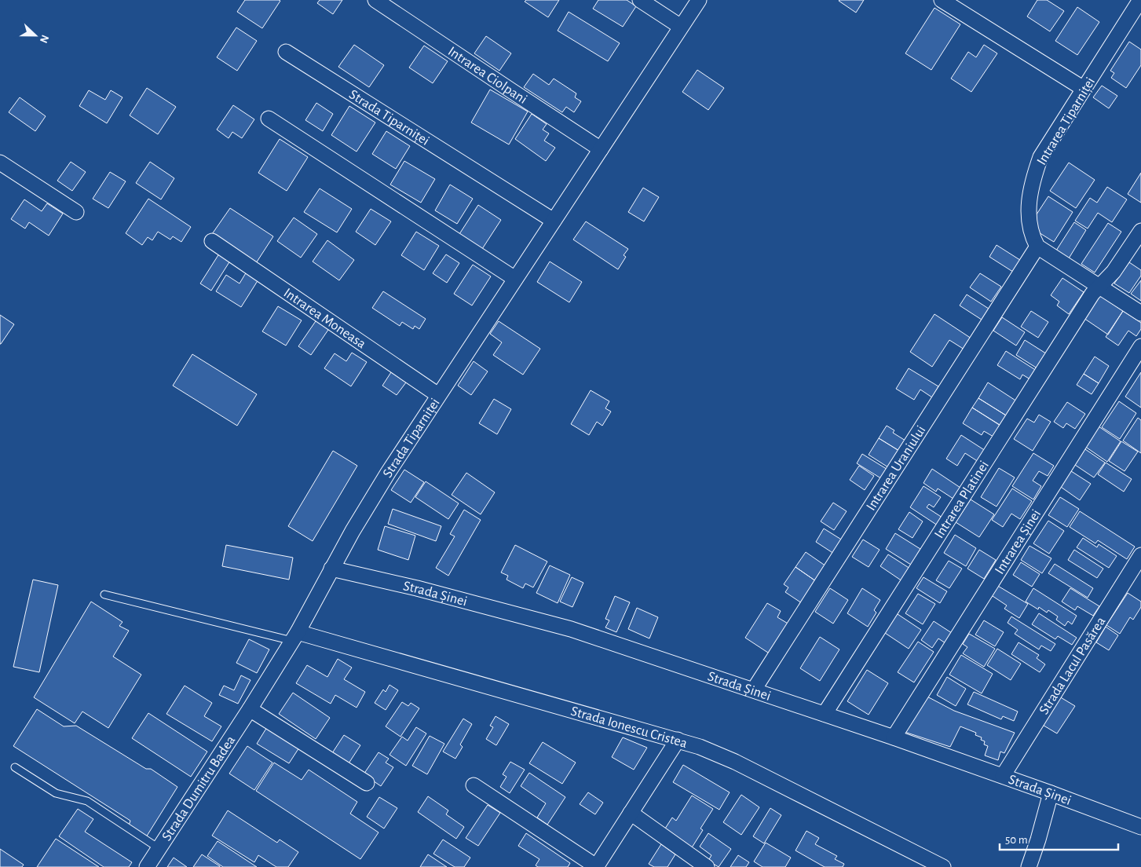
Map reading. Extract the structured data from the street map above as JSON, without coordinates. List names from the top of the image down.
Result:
{
  "streets": {
    "street": [
      "Intrarea Ciolpani",
      "Strada Tiparniței",
      "Intrarea Tiparniței",
      "Intrarea Moneasa",
      "Intrarea Uraniului",
      "Intrarea Platinei",
      "Intrarea Șinei",
      "Strada Șinei",
      "Strada Lacul Pasărea",
      "Strada Ionescu Cristea",
      "Strada Dumitru Badea"
    ]
  },
  "crossings": [
    ["Intrarea Ciolpani", "Strada Tiparniței"],
    ["Strada Tiparniței", "Intrarea Moneasa"],
    ["Strada Tiparniței", "Strada Șinei"],
    ["Strada Tiparniței", "Strada Dumitru Badea"],
    ["Intrarea Tiparniței", "Intrarea Uraniului"],
    ["Intrarea Uraniului", "Strada Șinei"],
    ["Intrarea Platinei", "Strada Șinei"],
    ["Intrarea Șinei", "Strada Șinei"],
    ["Strada Șinei", "Strada Lacul Pasărea"],
    ["Strada Ionescu Cristea", "Strada Dumitru Badea"]
  ],
  "scale_bar": "50 m",
  "north": "right"
}
